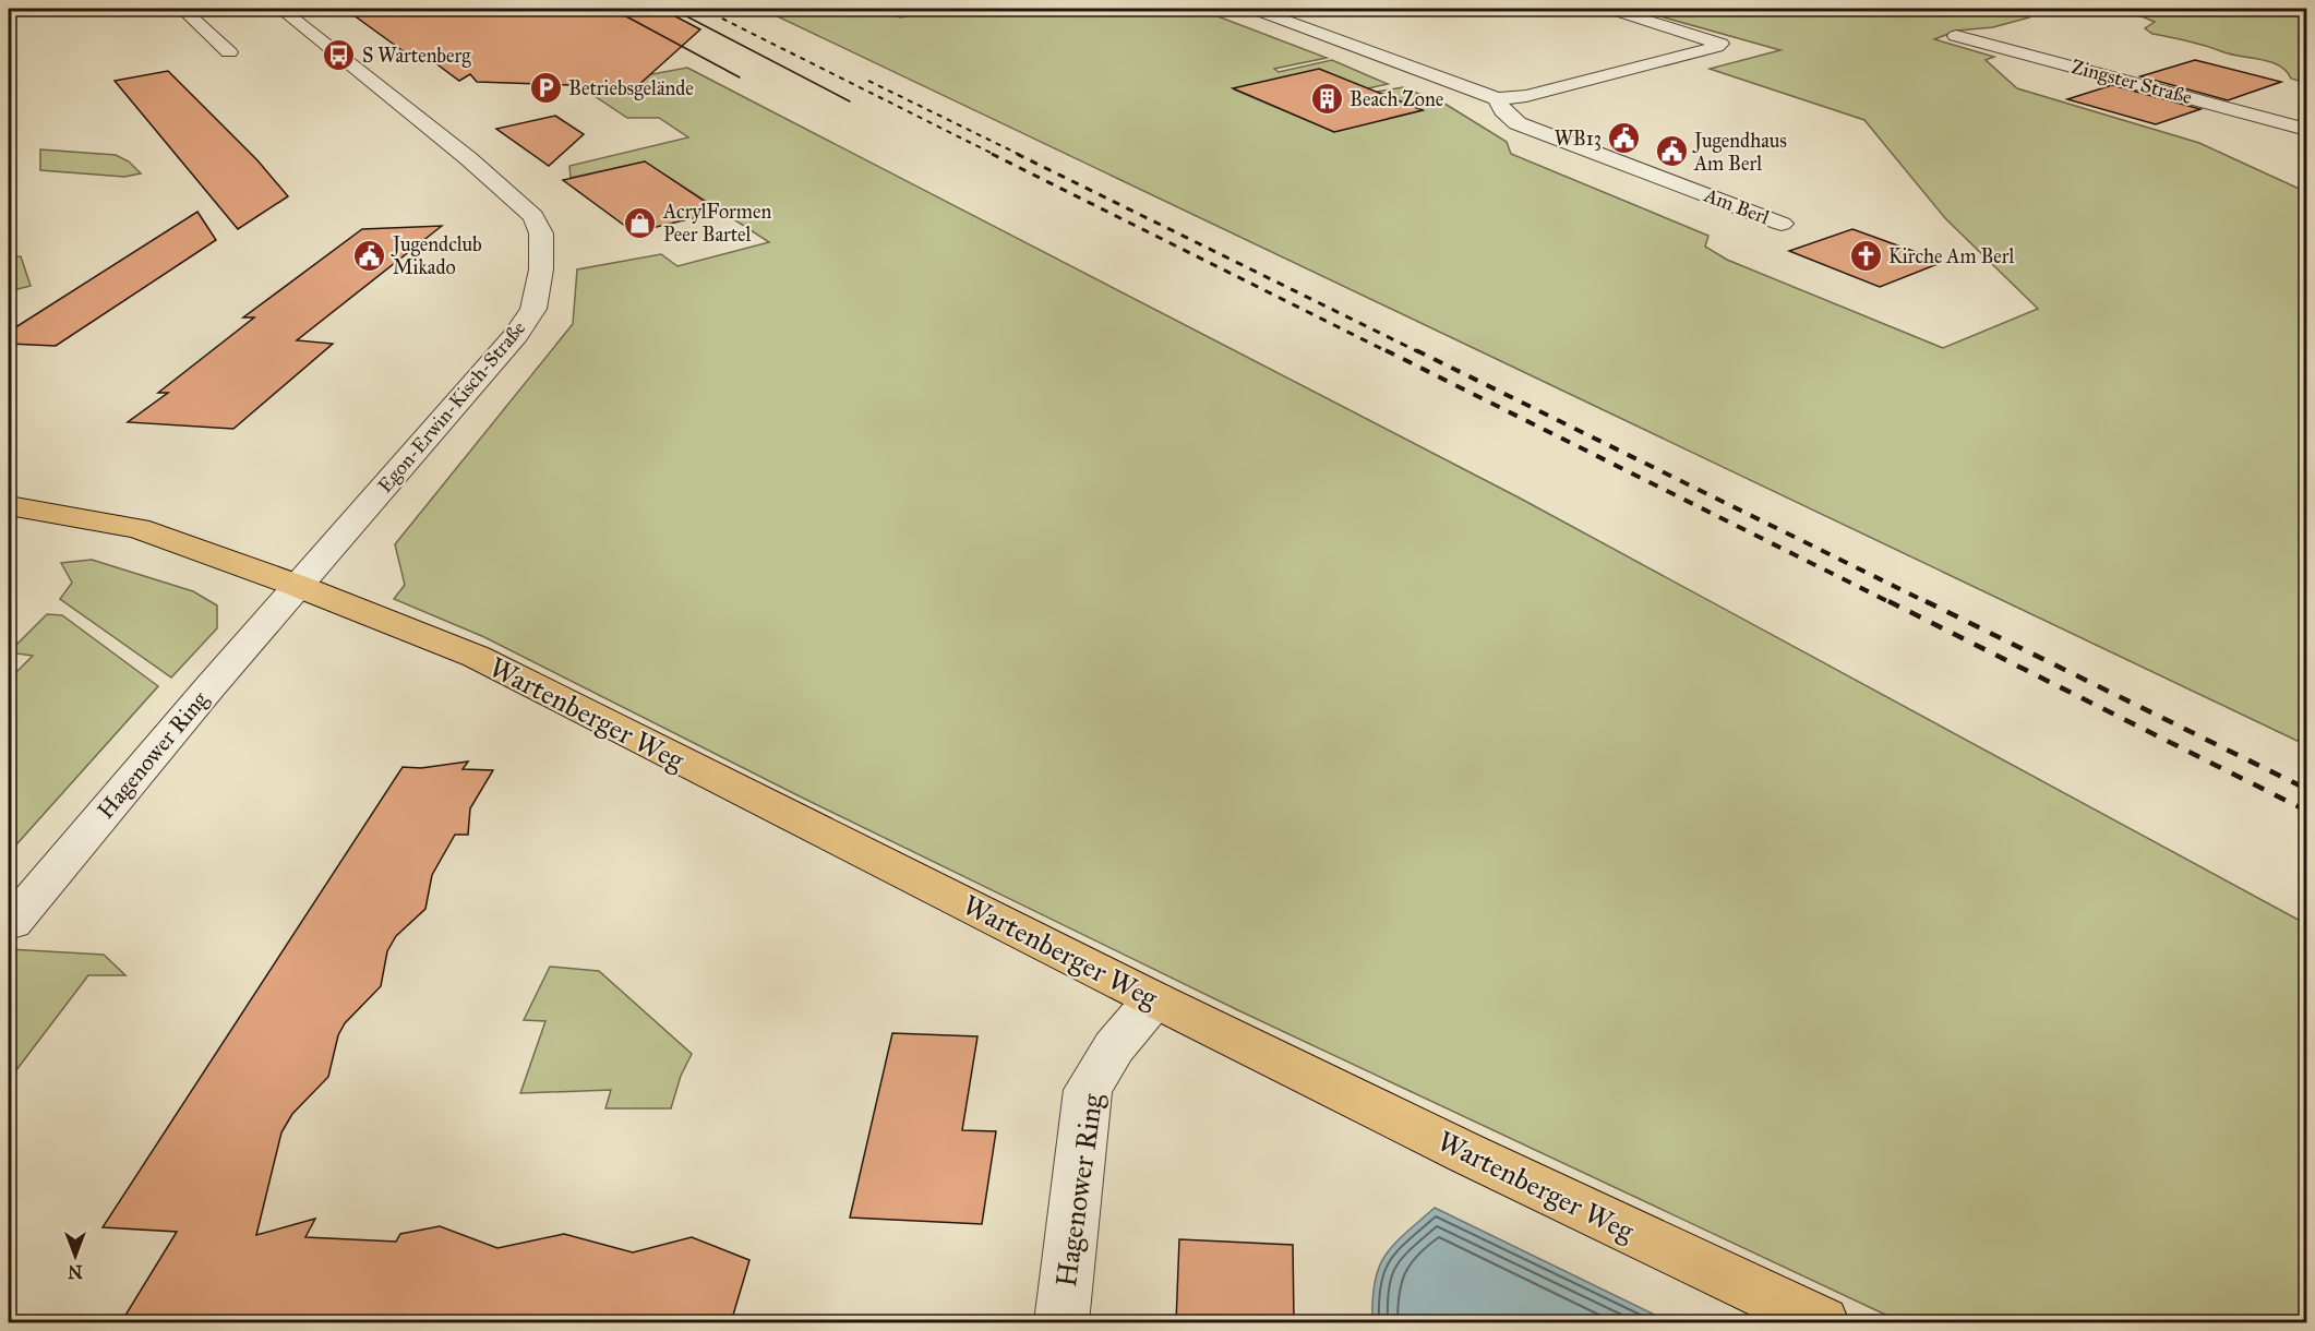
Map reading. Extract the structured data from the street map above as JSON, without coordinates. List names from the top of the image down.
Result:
{
  "streets": {
    "main road": ["Wartenberger Weg"],
    "street": [
      "Zingster Straße",
      "Am Berl",
      "Egon-Erwin-Kisch-Straße",
      "Hagenower Ring"
    ]
  },
  "crossings": [
    ["Egon-Erwin-Kisch-Straße", "Wartenberger Weg"],
    ["Egon-Erwin-Kisch-Straße", "Hagenower Ring"],
    ["Wartenberger Weg", "Hagenower Ring"]
  ],
  "places": {
    "bus stop": ["S Wartenberg"],
    "parking": ["Betriebsgelände"],
    "building": ["Beach Zone"],
    "public building": ["WB13", "Jugendhaus Am Berl", "Jugendclub Mikado"],
    "shop": ["AcrylFormen Peer Bartel"],
    "church": ["Kirche Am Berl"]
  },
  "north": "bottom"
}
